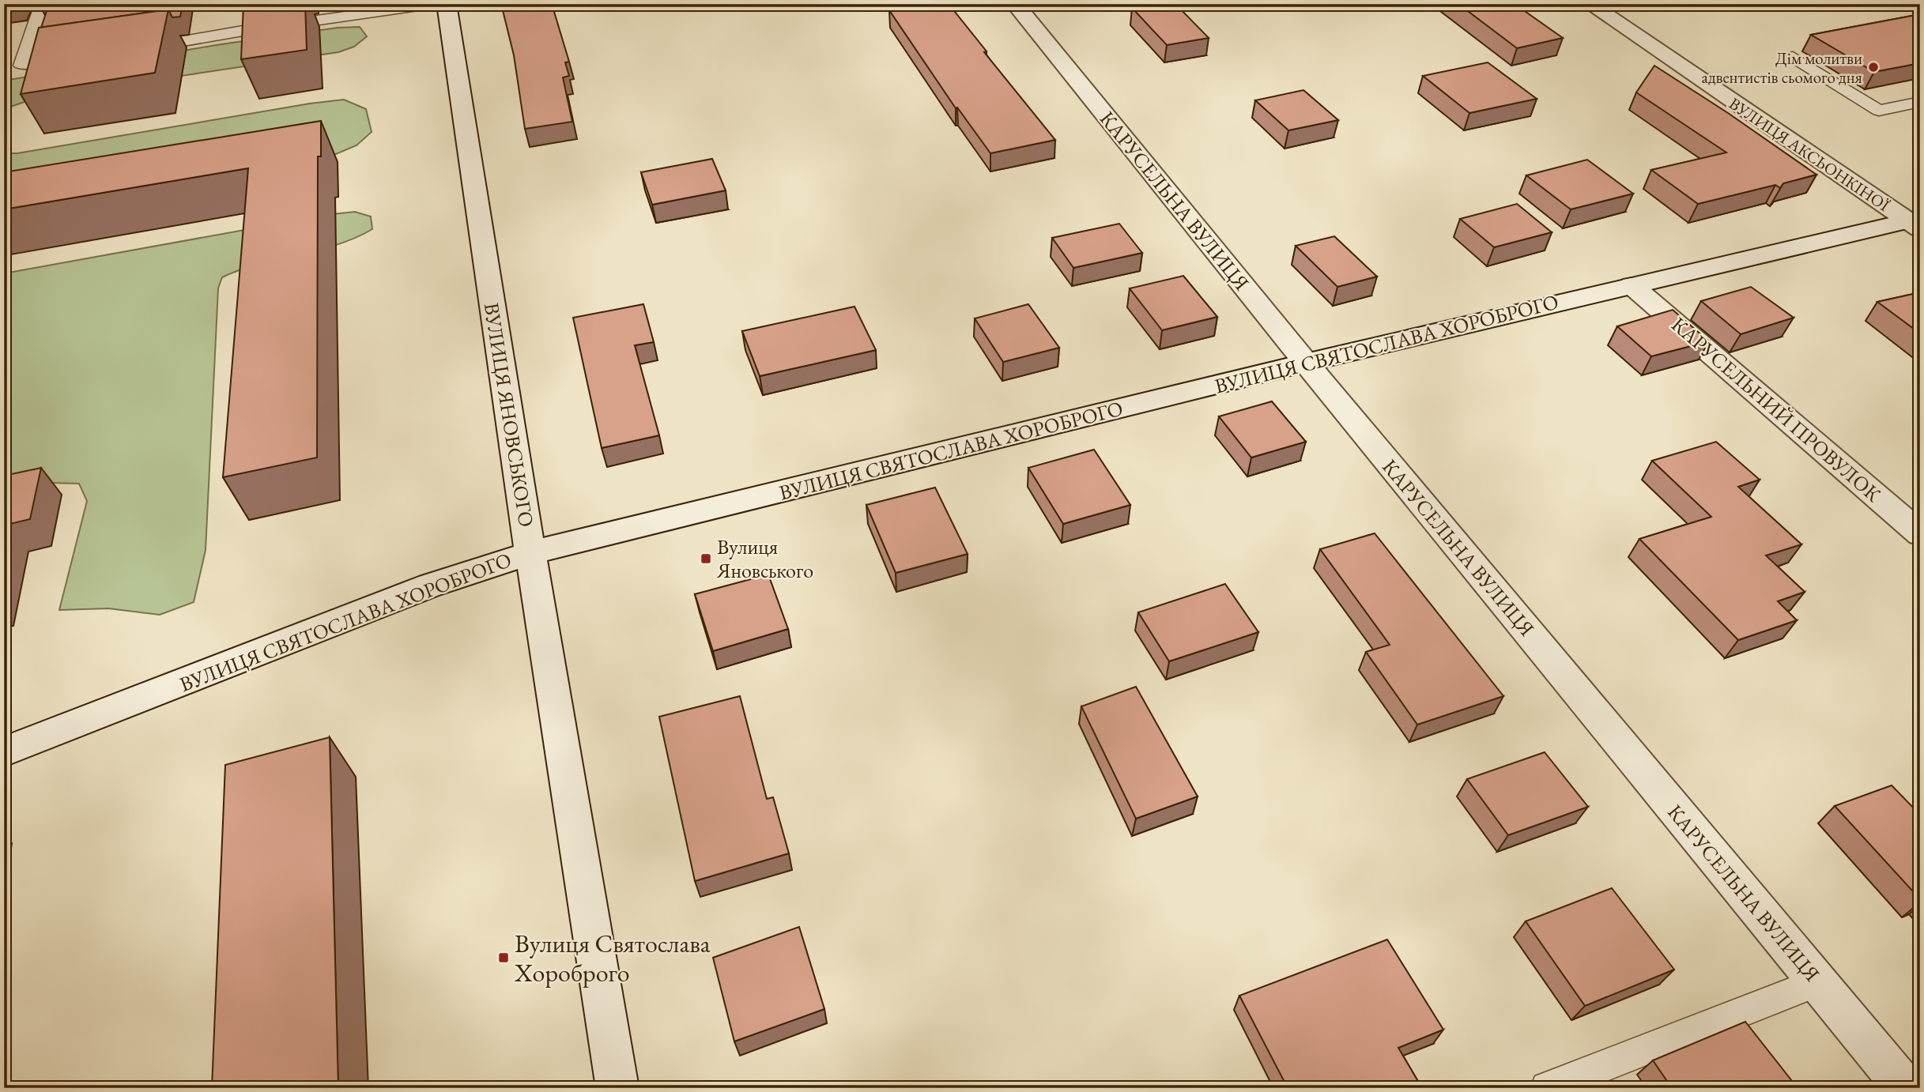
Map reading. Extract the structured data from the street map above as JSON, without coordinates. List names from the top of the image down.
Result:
{
  "streets": {
    "street": [
      "ВУЛИЦЯ АКСЬОНКІНОЇ",
      "КАРУСЕЛЬНА ВУЛИЦЯ",
      "ВУЛИЦЯ СВЯТОСЛАВА ХОРОБРОГО",
      "КАРУСЕЛЬНИЙ ПРОВУЛОК",
      "ВУЛИЦЯ ЯНОВСЬКОГО"
    ]
  },
  "crossings": [
    ["ВУЛИЦЯ АКСЬОНКІНОЇ", "ВУЛИЦЯ СВЯТОСЛАВА ХОРОБРОГО"],
    ["КАРУСЕЛЬНА ВУЛИЦЯ", "ВУЛИЦЯ СВЯТОСЛАВА ХОРОБРОГО"],
    ["ВУЛИЦЯ СВЯТОСЛАВА ХОРОБРОГО", "КАРУСЕЛЬНИЙ ПРОВУЛОК"],
    ["ВУЛИЦЯ СВЯТОСЛАВА ХОРОБРОГО", "ВУЛИЦЯ ЯНОВСЬКОГО"]
  ],
  "places": {
    "other": ["Дім молитви адвентистів сьомого дня"],
    "transit": ["Вулиця Яновського", "Вулиця Святослава Хороброго"]
  }
}
